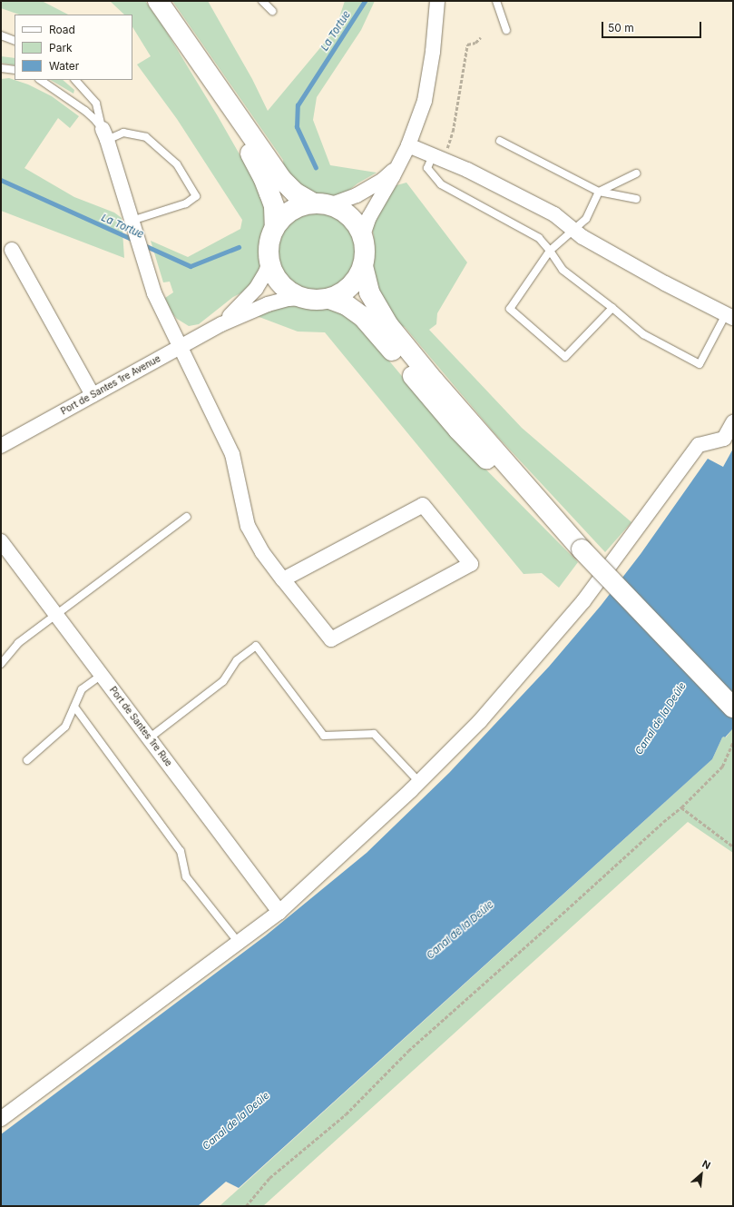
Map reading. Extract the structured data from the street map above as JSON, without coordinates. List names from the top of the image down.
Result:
{
  "streets": {
    "street": ["Port de Santes 1re Avenue", "Port de Santes 1re Rue"]
  },
  "water": ["La Tortue", "Canal de la Deûle"],
  "legend": ["Road", "Park", "Water"],
  "scale_bar": "50 m",
  "north": "top right"
}
